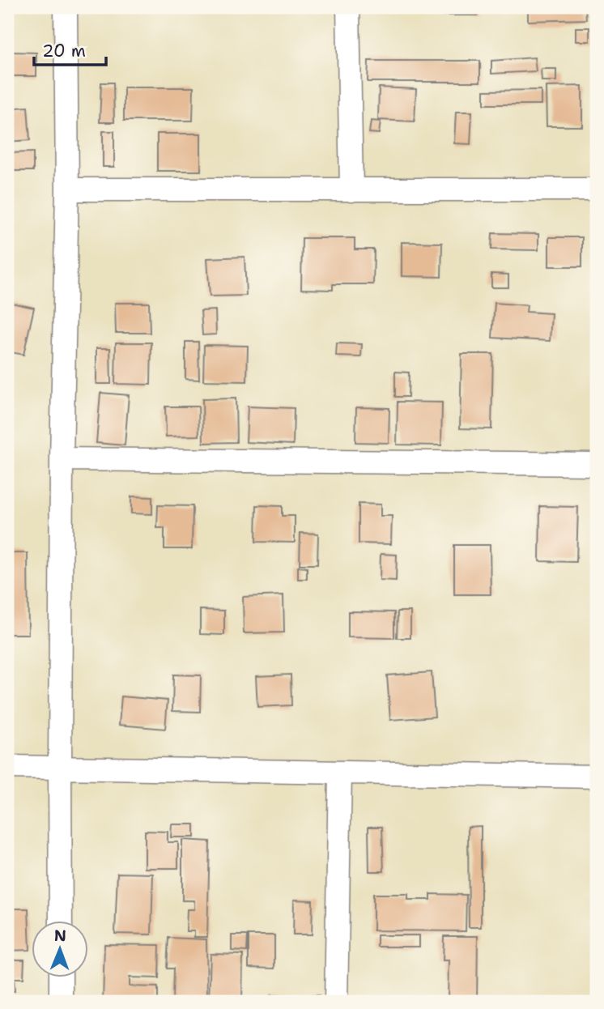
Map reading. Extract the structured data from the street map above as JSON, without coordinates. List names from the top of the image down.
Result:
{
  "scale_bar": "20 m",
  "north": "top"
}
